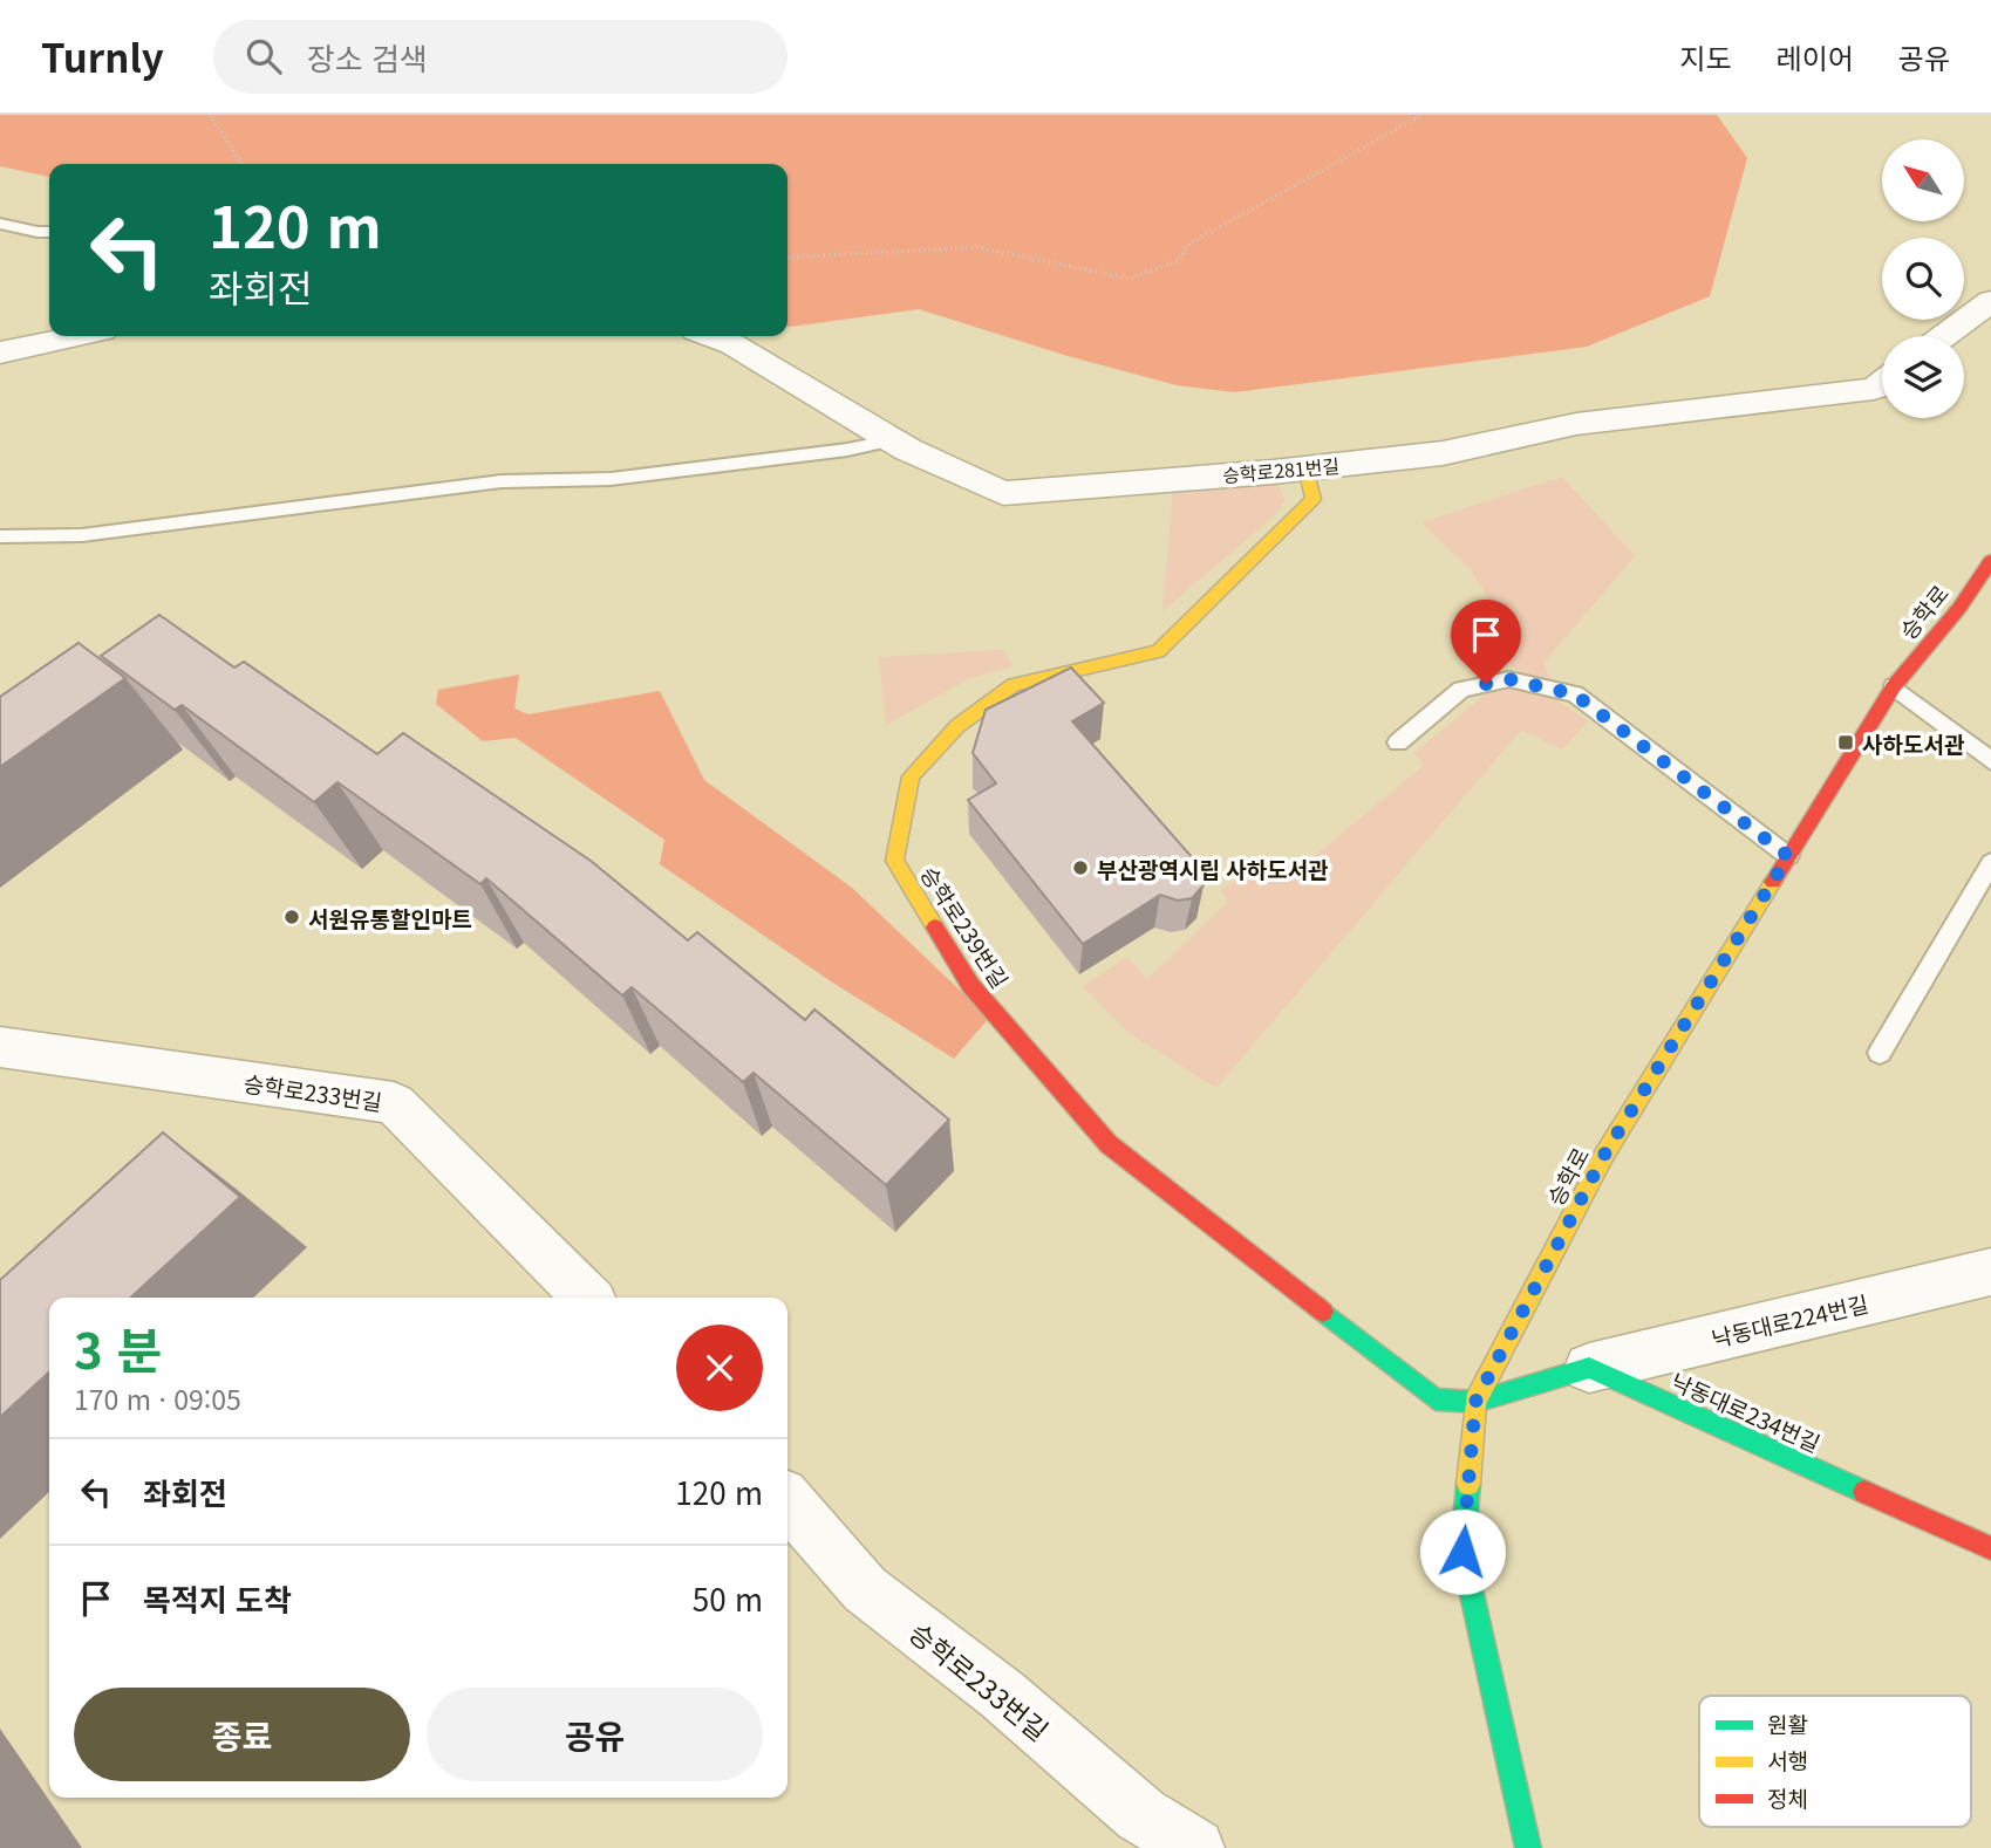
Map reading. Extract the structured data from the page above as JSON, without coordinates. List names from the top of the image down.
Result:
{
  "streets": {
    "street": [
      "승학로281번길",
      "승학로",
      "승학로239번길",
      "승학로233번길",
      "낙동대로224번길",
      "낙동대로234번길"
    ]
  },
  "crossings": [
    ["승학로281번길", "승학로239번길"],
    ["승학로", "승학로239번길"],
    ["낙동대로224번길", "낙동대로234번길"]
  ],
  "places": {
    "transit": ["사하도서관"],
    "other": ["부산광역시립 사하도서관", "서원유통할인마트"]
  },
  "legend": ["원활", "서행", "정체"],
  "north": "top left",
  "page": {
    "header": "Turnly",
    "search": "장소 검색",
    "nav": ["지도", "레이어", "공유"],
    "turn": ["120 m", "좌회전"],
    "heading": ["3 분", "170 m · 09:05"],
    "list": [
      {
        "name": "좌회전",
        "value": "120 m"
      },
      {
        "name": "목적지 도착",
        "value": "50 m"
      }
    ],
    "buttons": ["종료", "공유"]
  }
}
